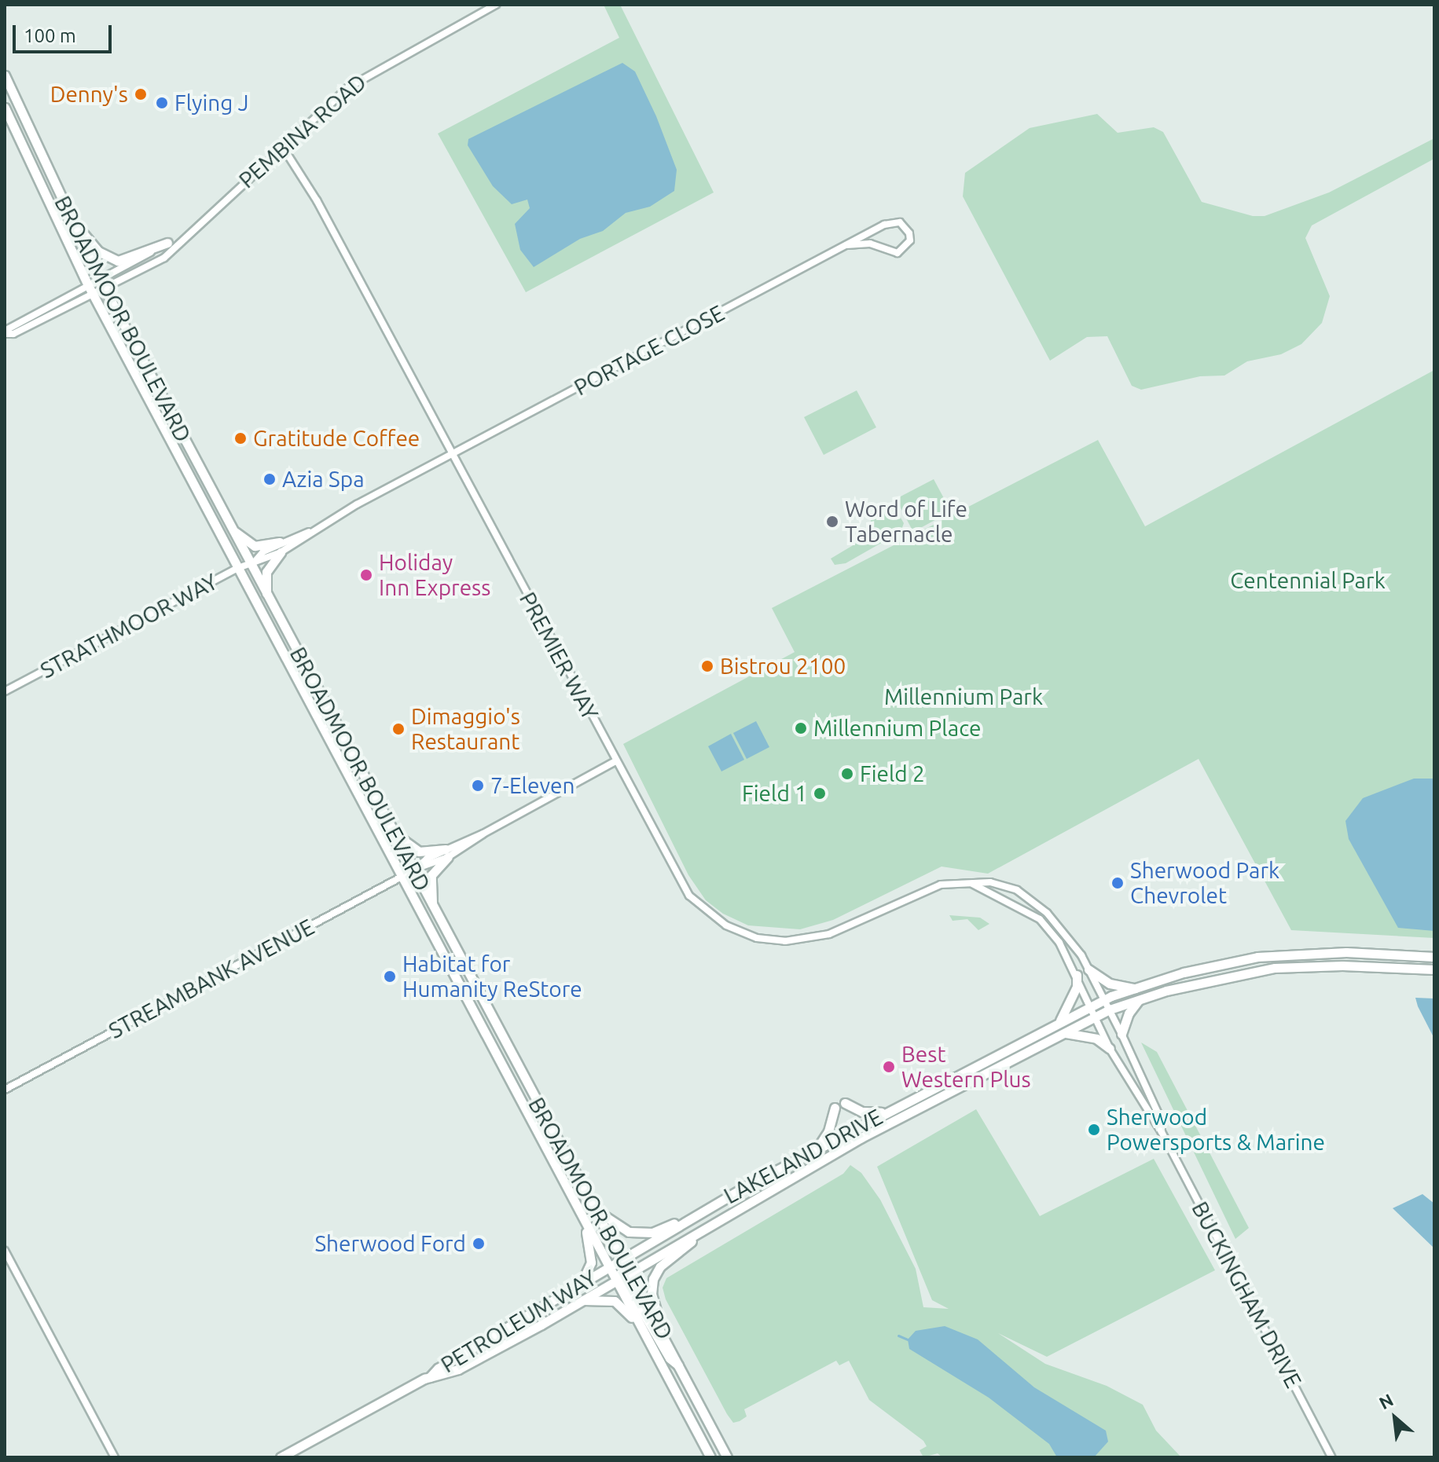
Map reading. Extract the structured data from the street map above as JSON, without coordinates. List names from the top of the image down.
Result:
{
  "streets": {
    "main road": ["BROADMOOR BOULEVARD", "LAKELAND DRIVE", "PETROLEUM WAY"],
    "street": [
      "PEMBINA ROAD",
      "PORTAGE CLOSE",
      "STRATHMOOR WAY",
      "PREMIER WAY",
      "STREAMBANK AVENUE",
      "BUCKINGHAM DRIVE"
    ]
  },
  "crossings": [
    ["PEMBINA ROAD", "BROADMOOR BOULEVARD"],
    ["PEMBINA ROAD", "PREMIER WAY"],
    ["BROADMOOR BOULEVARD", "PORTAGE CLOSE"],
    ["BROADMOOR BOULEVARD", "STRATHMOOR WAY"],
    ["BROADMOOR BOULEVARD", "STREAMBANK AVENUE"],
    ["BROADMOOR BOULEVARD", "LAKELAND DRIVE"],
    ["BROADMOOR BOULEVARD", "PETROLEUM WAY"],
    ["PORTAGE CLOSE", "STRATHMOOR WAY"],
    ["PORTAGE CLOSE", "PREMIER WAY"],
    ["PREMIER WAY", "STREAMBANK AVENUE"],
    ["PREMIER WAY", "LAKELAND DRIVE"],
    ["PREMIER WAY", "BUCKINGHAM DRIVE"],
    ["LAKELAND DRIVE", "BUCKINGHAM DRIVE"],
    ["LAKELAND DRIVE", "PETROLEUM WAY"]
  ],
  "parks": ["Centennial Park", "Millennium Park"],
  "places": [
    "Denny's",
    "Flying J",
    "Gratitude Coffee",
    "Azia Spa",
    "Word of Life Tabernacle",
    "Holiday Inn Express",
    "Bistrou 2100",
    "Millennium Place",
    "Dimaggio's Restaurant",
    "Field 2",
    "7-Eleven",
    "Field 1",
    "Sherwood Park Chevrolet",
    "Habitat for Humanity ReStore",
    "Best Western Plus",
    "Sherwood Powersports & Marine",
    "Sherwood Ford"
  ],
  "scale_bar": "100 m",
  "north": "top left"
}
